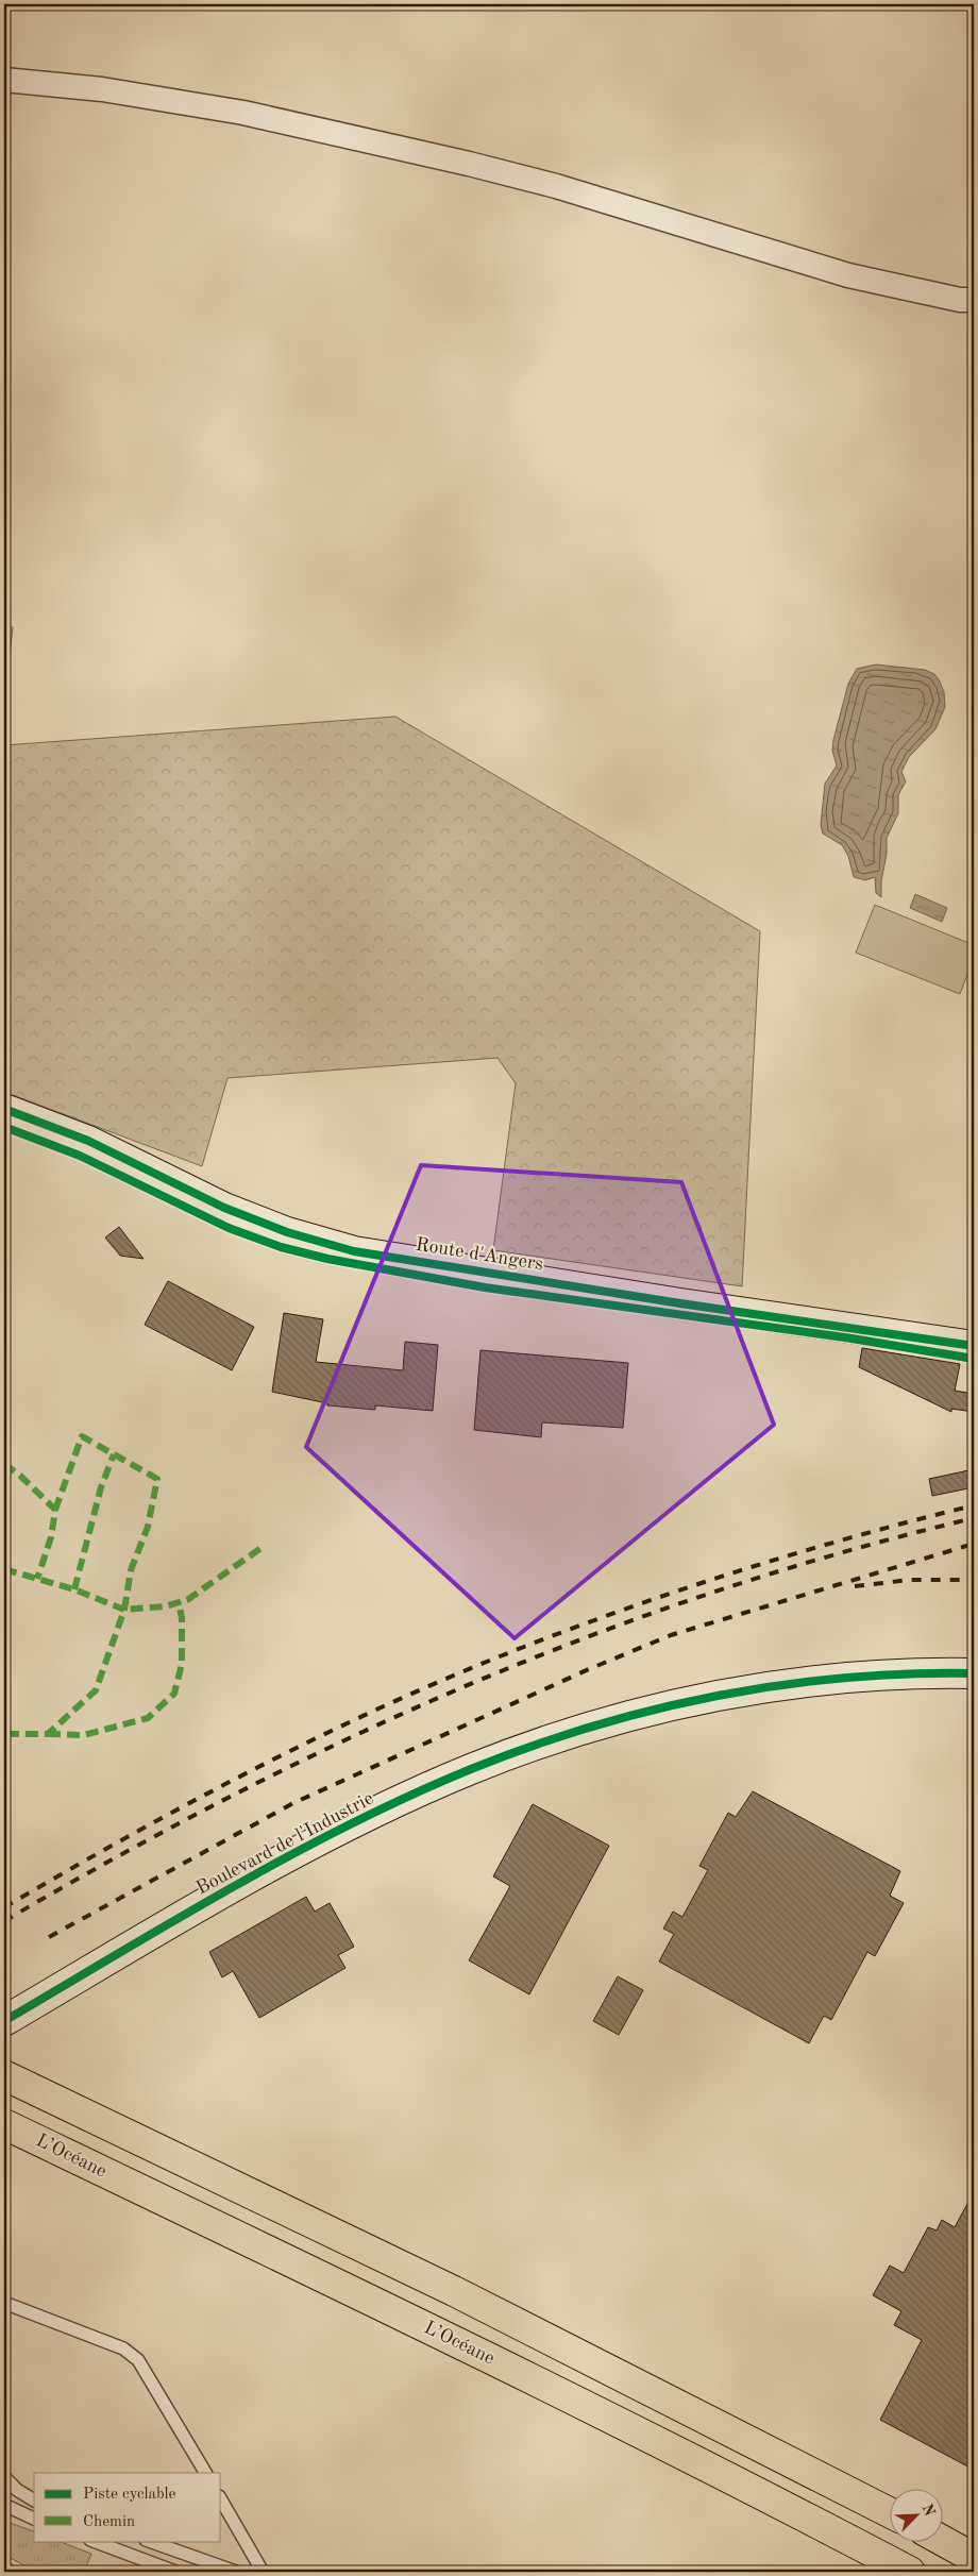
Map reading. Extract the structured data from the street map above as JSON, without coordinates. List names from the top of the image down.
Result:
{
  "streets": {
    "highway": ["L’Océane"],
    "street": ["Route d'Angers", "Boulevard de l'Industrie"]
  },
  "legend": ["Piste cyclable", "Chemin"],
  "north": "top right"
}
